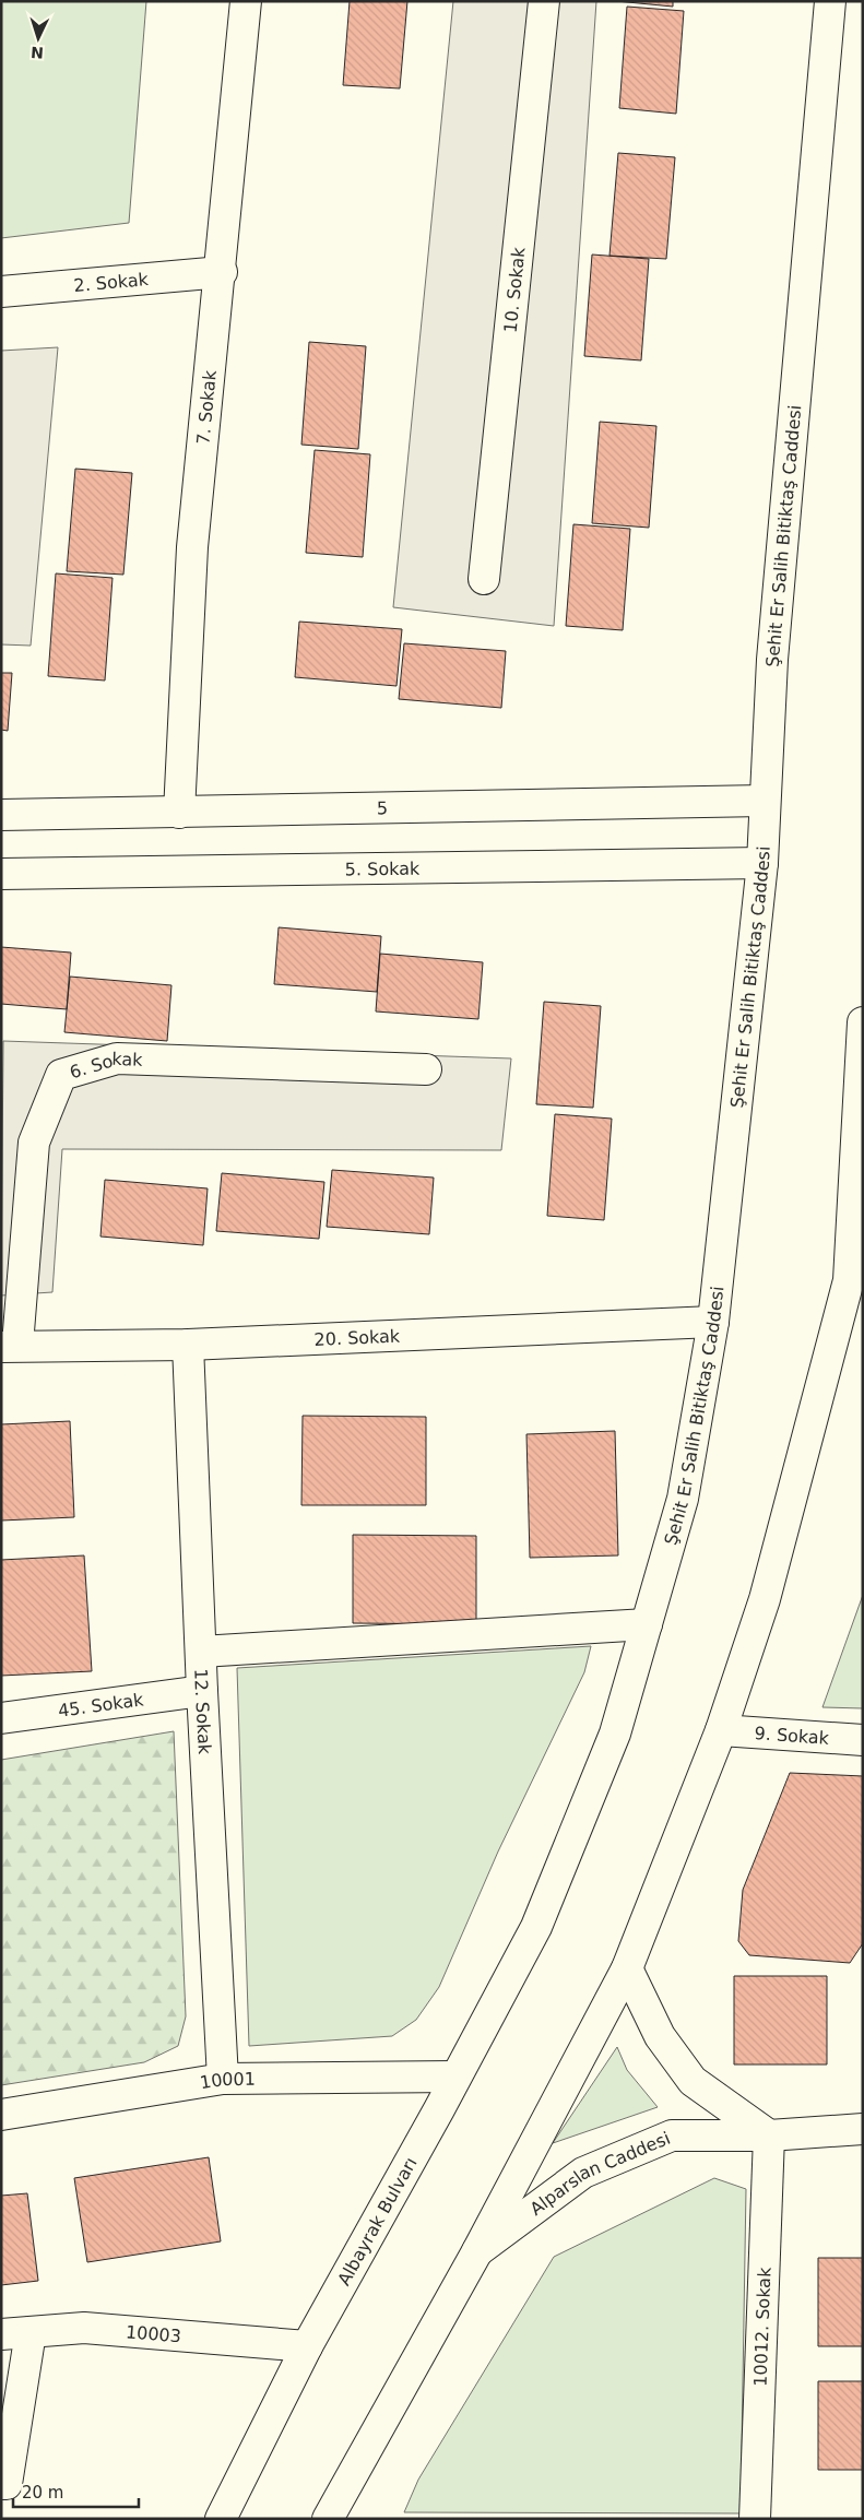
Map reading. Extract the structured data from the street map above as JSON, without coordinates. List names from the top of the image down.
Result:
{
  "streets": {
    "street": [
      "2. Sokak",
      "10. Sokak",
      "7. Sokak",
      "Şehit Er Salih Bitiktaş Caddesi",
      "5",
      "5. Sokak",
      "6. Sokak",
      "20. Sokak",
      "45. Sokak",
      "12. Sokak",
      "9. Sokak",
      "10001",
      "Alparslan Caddesi",
      "Albayrak Bulvarı",
      "10012. Sokak",
      "10003"
    ]
  },
  "crossings": [
    ["2. Sokak", "7. Sokak"],
    ["7. Sokak", "5"],
    ["Şehit Er Salih Bitiktaş Caddesi", "5"],
    ["Şehit Er Salih Bitiktaş Caddesi", "5. Sokak"],
    ["Şehit Er Salih Bitiktaş Caddesi", "20. Sokak"],
    ["Şehit Er Salih Bitiktaş Caddesi", "Albayrak Bulvarı"],
    ["6. Sokak", "20. Sokak"],
    ["20. Sokak", "12. Sokak"],
    ["45. Sokak", "12. Sokak"],
    ["12. Sokak", "10001"],
    ["10001", "Albayrak Bulvarı"],
    ["Alparslan Caddesi", "10012. Sokak"],
    ["Albayrak Bulvarı", "10003"]
  ],
  "scale_bar": "20 m",
  "north": "bottom"
}
